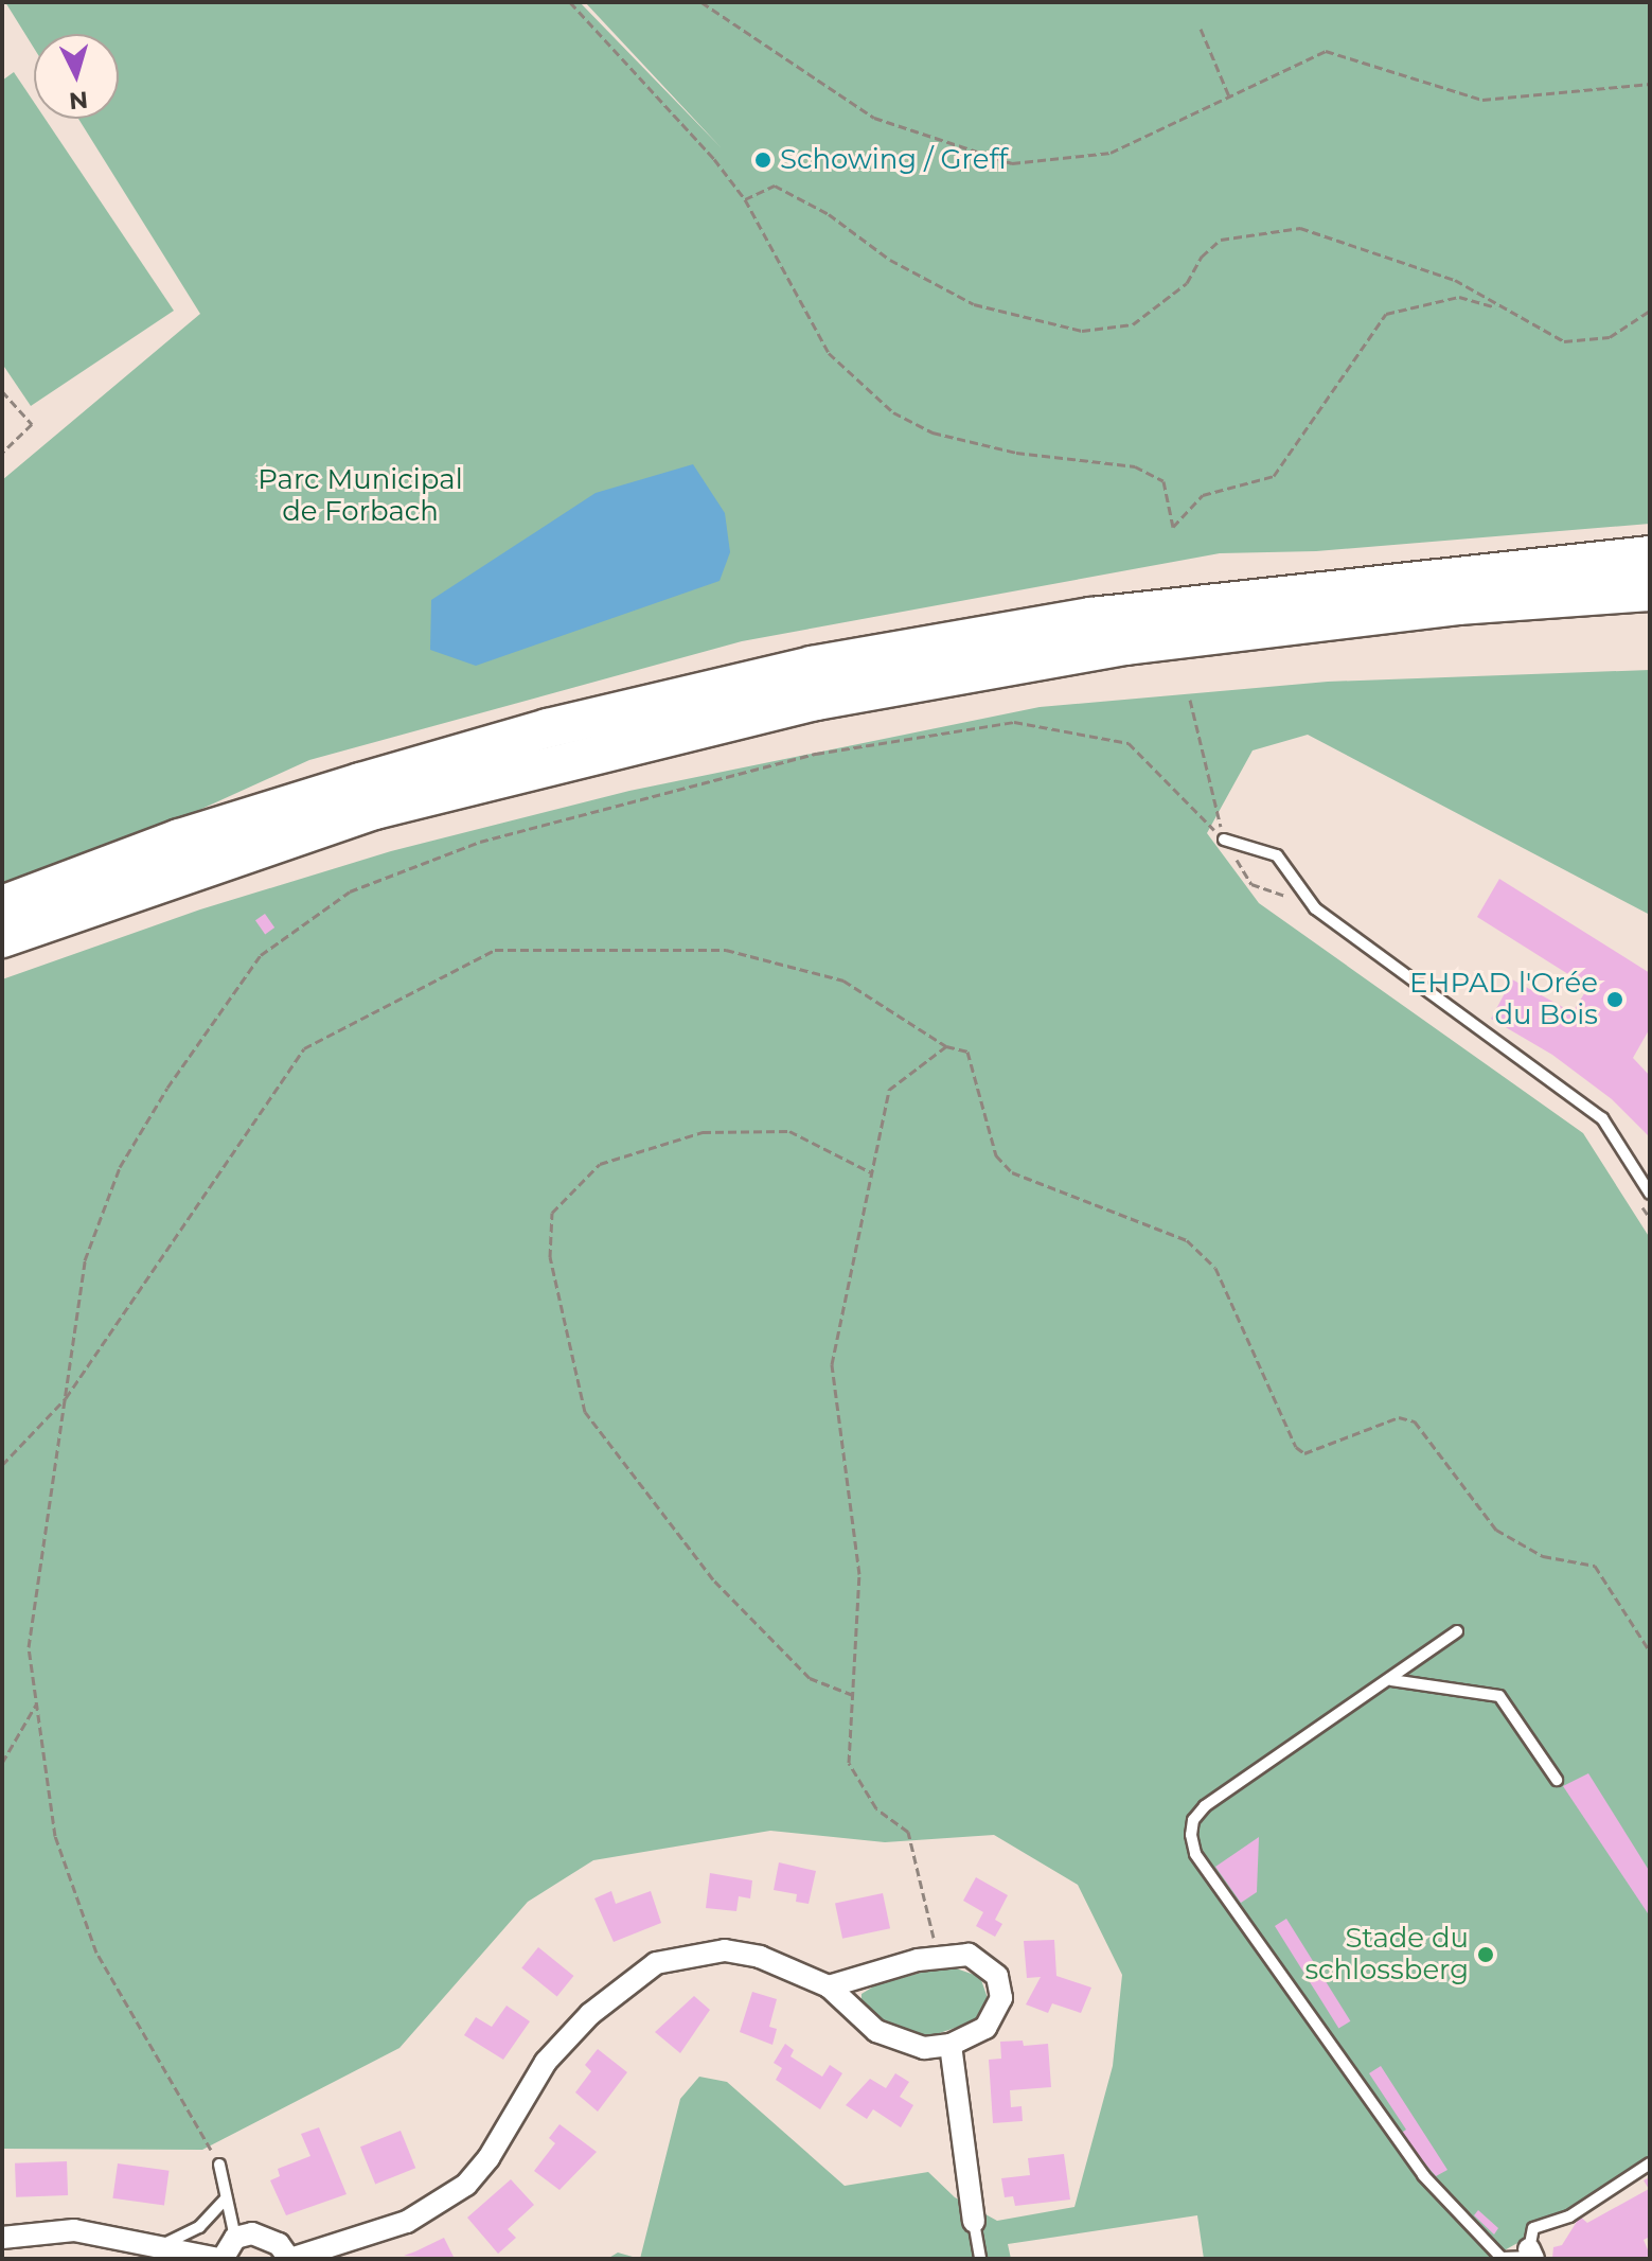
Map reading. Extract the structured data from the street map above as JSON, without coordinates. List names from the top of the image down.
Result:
{
  "parks": ["Parc Municipal de Forbach"],
  "places": ["Schowing / Greff", "EHPAD l'Orée du Bois", "Stade du schlossberg"],
  "north": "bottom"
}
